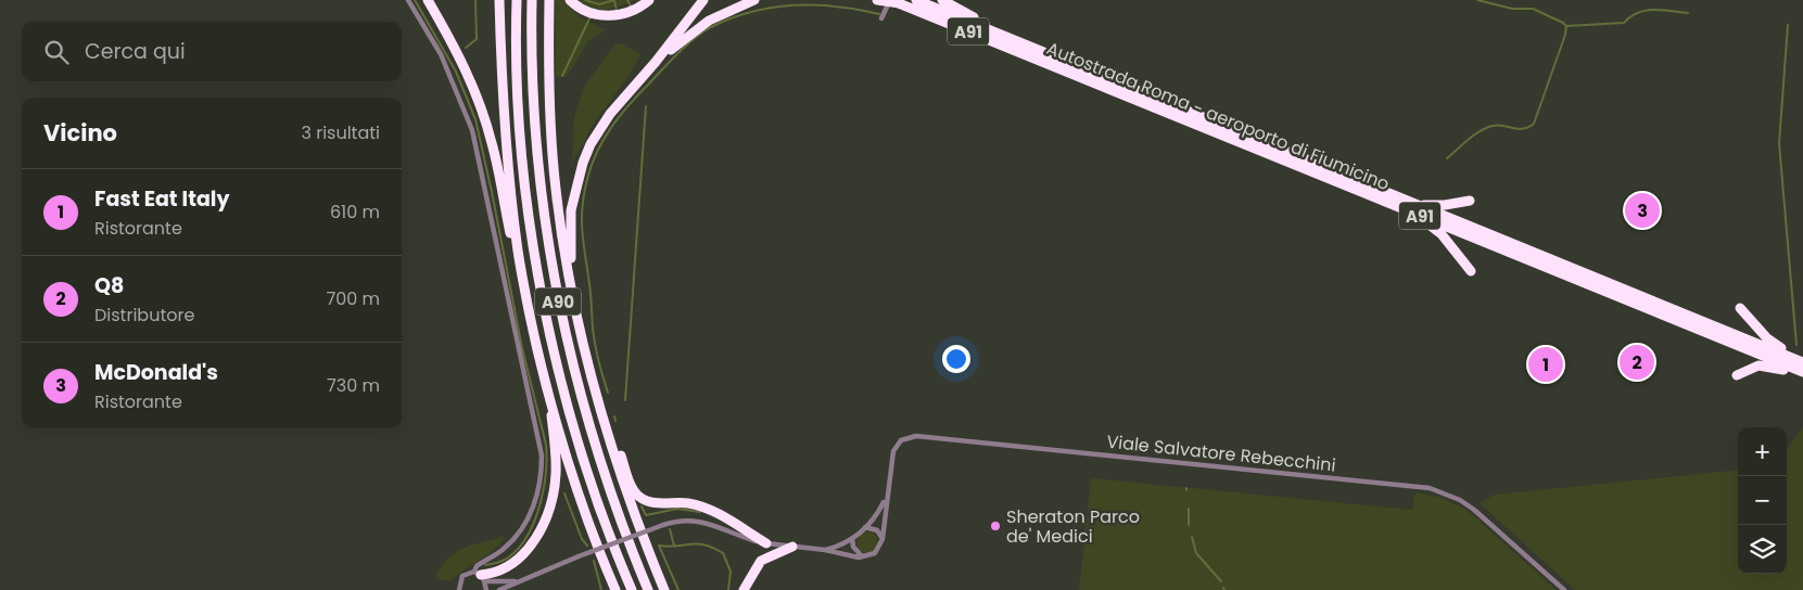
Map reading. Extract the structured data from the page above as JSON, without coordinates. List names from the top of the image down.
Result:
{
  "streets": {
    "highway": ["A91", "Autostrada Roma - aeroporto di Fiumicino", "A90"],
    "street": ["Viale Salvatore Rebecchini"]
  },
  "places": ["Sheraton Parco de' Medici"],
  "page": {
    "search": "Cerca qui",
    "heading": ["Vicino", "3 risultati"],
    "list": [
      {
        "mark": "1",
        "name": "Fast Eat Italy",
        "note": "Ristorante",
        "value": "610 m"
      },
      {
        "mark": "2",
        "name": "Q8",
        "note": "Distributore",
        "value": "700 m"
      },
      {
        "mark": "3",
        "name": "McDonald's",
        "note": "Ristorante",
        "value": "730 m"
      }
    ],
    "pins": ["3", "2", "1"],
    "map_buttons": ["+", "−"]
  }
}
